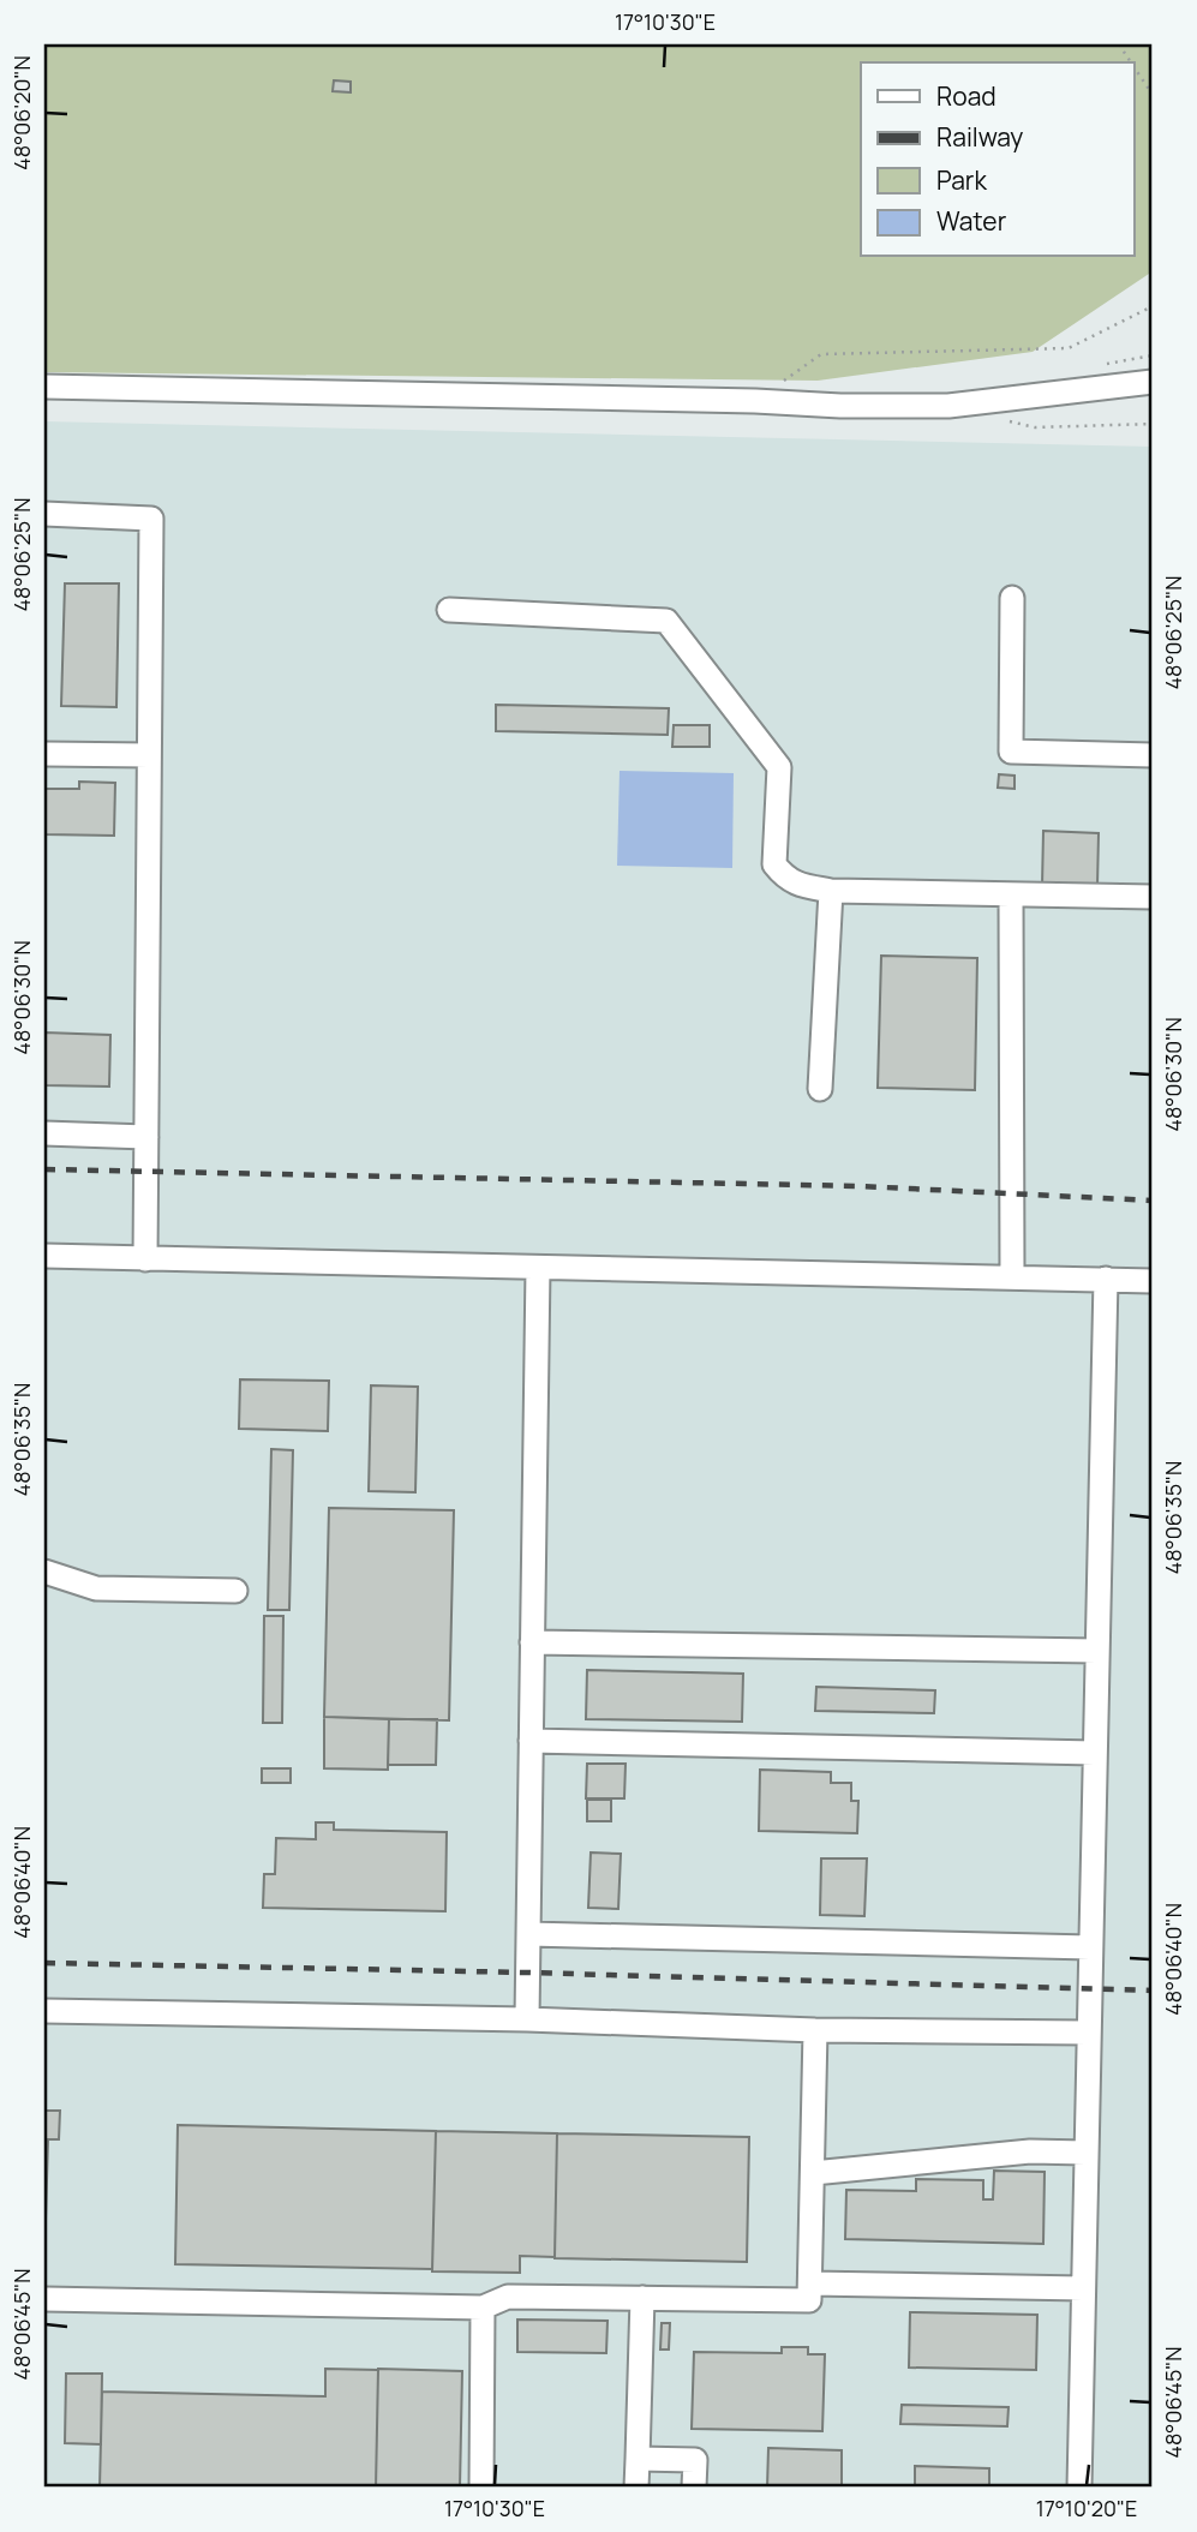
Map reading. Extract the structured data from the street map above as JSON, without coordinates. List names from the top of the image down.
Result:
{
  "legend": [
    "Road",
    "Railway",
    "Park",
    "Water"
  ],
  "coordinates": [
    "17°10'30\"E",
    "48°06'20\"N",
    "48°06'25\"N",
    "48°06'30\"N",
    "48°06'35\"N",
    "48°06'40\"N",
    "48°06'45\"N",
    "17°10'20\"E"
  ]
}
